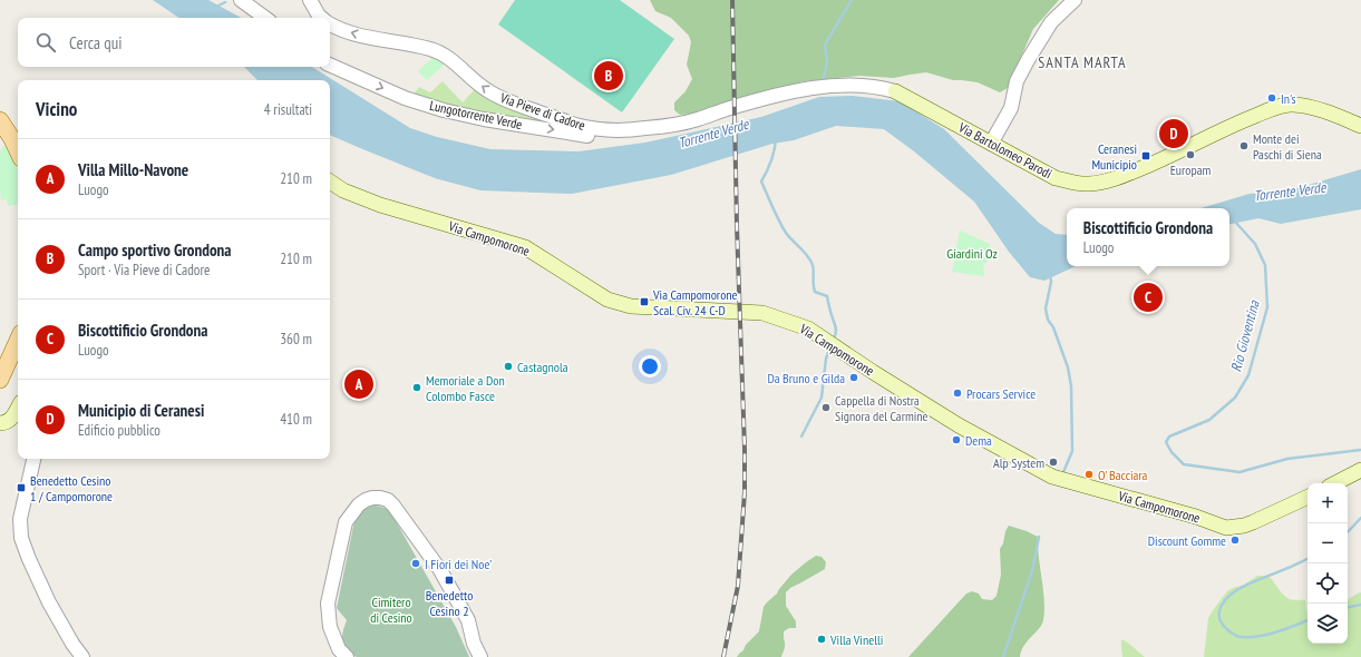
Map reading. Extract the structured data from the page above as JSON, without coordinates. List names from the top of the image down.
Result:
{
  "streets": {
    "main road": ["Via Bartolomeo Parodi", "Via Campomorone"],
    "street": ["Via Pieve di Cadore", "Lungotorrente Verde"]
  },
  "crossings": [
    ["Via Pieve di Cadore", "Lungotorrente Verde"],
    ["Via Pieve di Cadore", "Via Bartolomeo Parodi"]
  ],
  "one_way": ["Via Pieve di Cadore", "Lungotorrente Verde"],
  "districts": ["SANTA MARTA"],
  "water": ["Torrente Verde", "Rio Gioventina"],
  "parks": ["Giardini Oz", "Cimitero di Cesino"],
  "places": {
    "other": [
      "In's",
      "Monte dei Paschi di Siena",
      "Europam",
      "Castagnola",
      "Da Bruno e Gilda",
      "Memoriale a Don Colombo Fasce",
      "Procars Service",
      "Cappella di Nostra Signora del Carmine",
      "Dema",
      "Alp System",
      "O' Bacciara",
      "Discount Gomme",
      "I Fiori dei Noe’",
      "Villa Vinelli"
    ],
    "transit": [
      "Ceranesi Municipio",
      "Via Campomorone Scal. Civ. 24 C-D",
      "Benedetto Cesino 1 / Campomorone",
      "Benedetto Cesino 2"
    ]
  },
  "page": {
    "search": "Cerca qui",
    "pins": [
      "B",
      "D",
      "C",
      "A"
    ],
    "heading": ["Vicino", "4 risultati"],
    "list": [
      {
        "mark": "A",
        "name": "Villa Millo-Navone",
        "note": "Luogo",
        "value": "210 m"
      },
      {
        "mark": "B",
        "name": "Campo sportivo Grondona",
        "note": "Sport · Via Pieve di Cadore",
        "value": "210 m"
      },
      {
        "mark": "C",
        "name": "Biscottificio Grondona",
        "note": "Luogo",
        "value": "360 m"
      },
      {
        "mark": "D",
        "name": "Municipio di Ceranesi",
        "note": "Edificio pubblico",
        "value": "410 m"
      }
    ],
    "popup": ["Biscottificio Grondona", "Luogo"],
    "map_buttons": ["+", "−"]
  }
}
